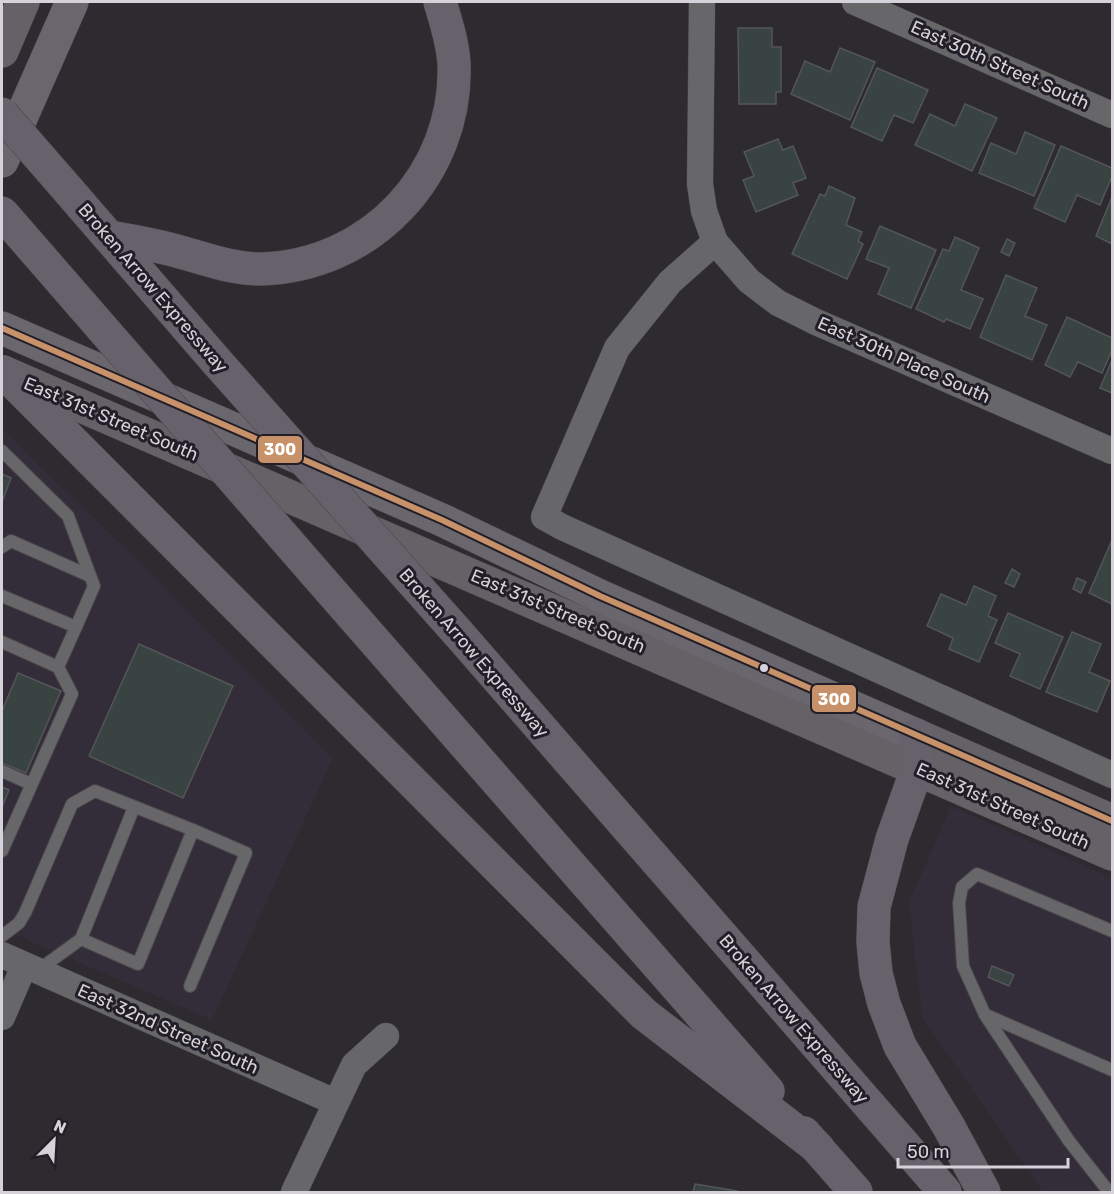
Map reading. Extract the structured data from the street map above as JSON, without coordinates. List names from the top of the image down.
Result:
{
  "streets": {
    "highway": ["Broken Arrow Expressway"],
    "main road": ["East 31st Street South"],
    "street": ["East 30th Street South", "East 30th Place South", "East 32nd Street South"]
  },
  "lines": ["transit line 300"],
  "scale_bar": "50 m",
  "north": "top right"
}
